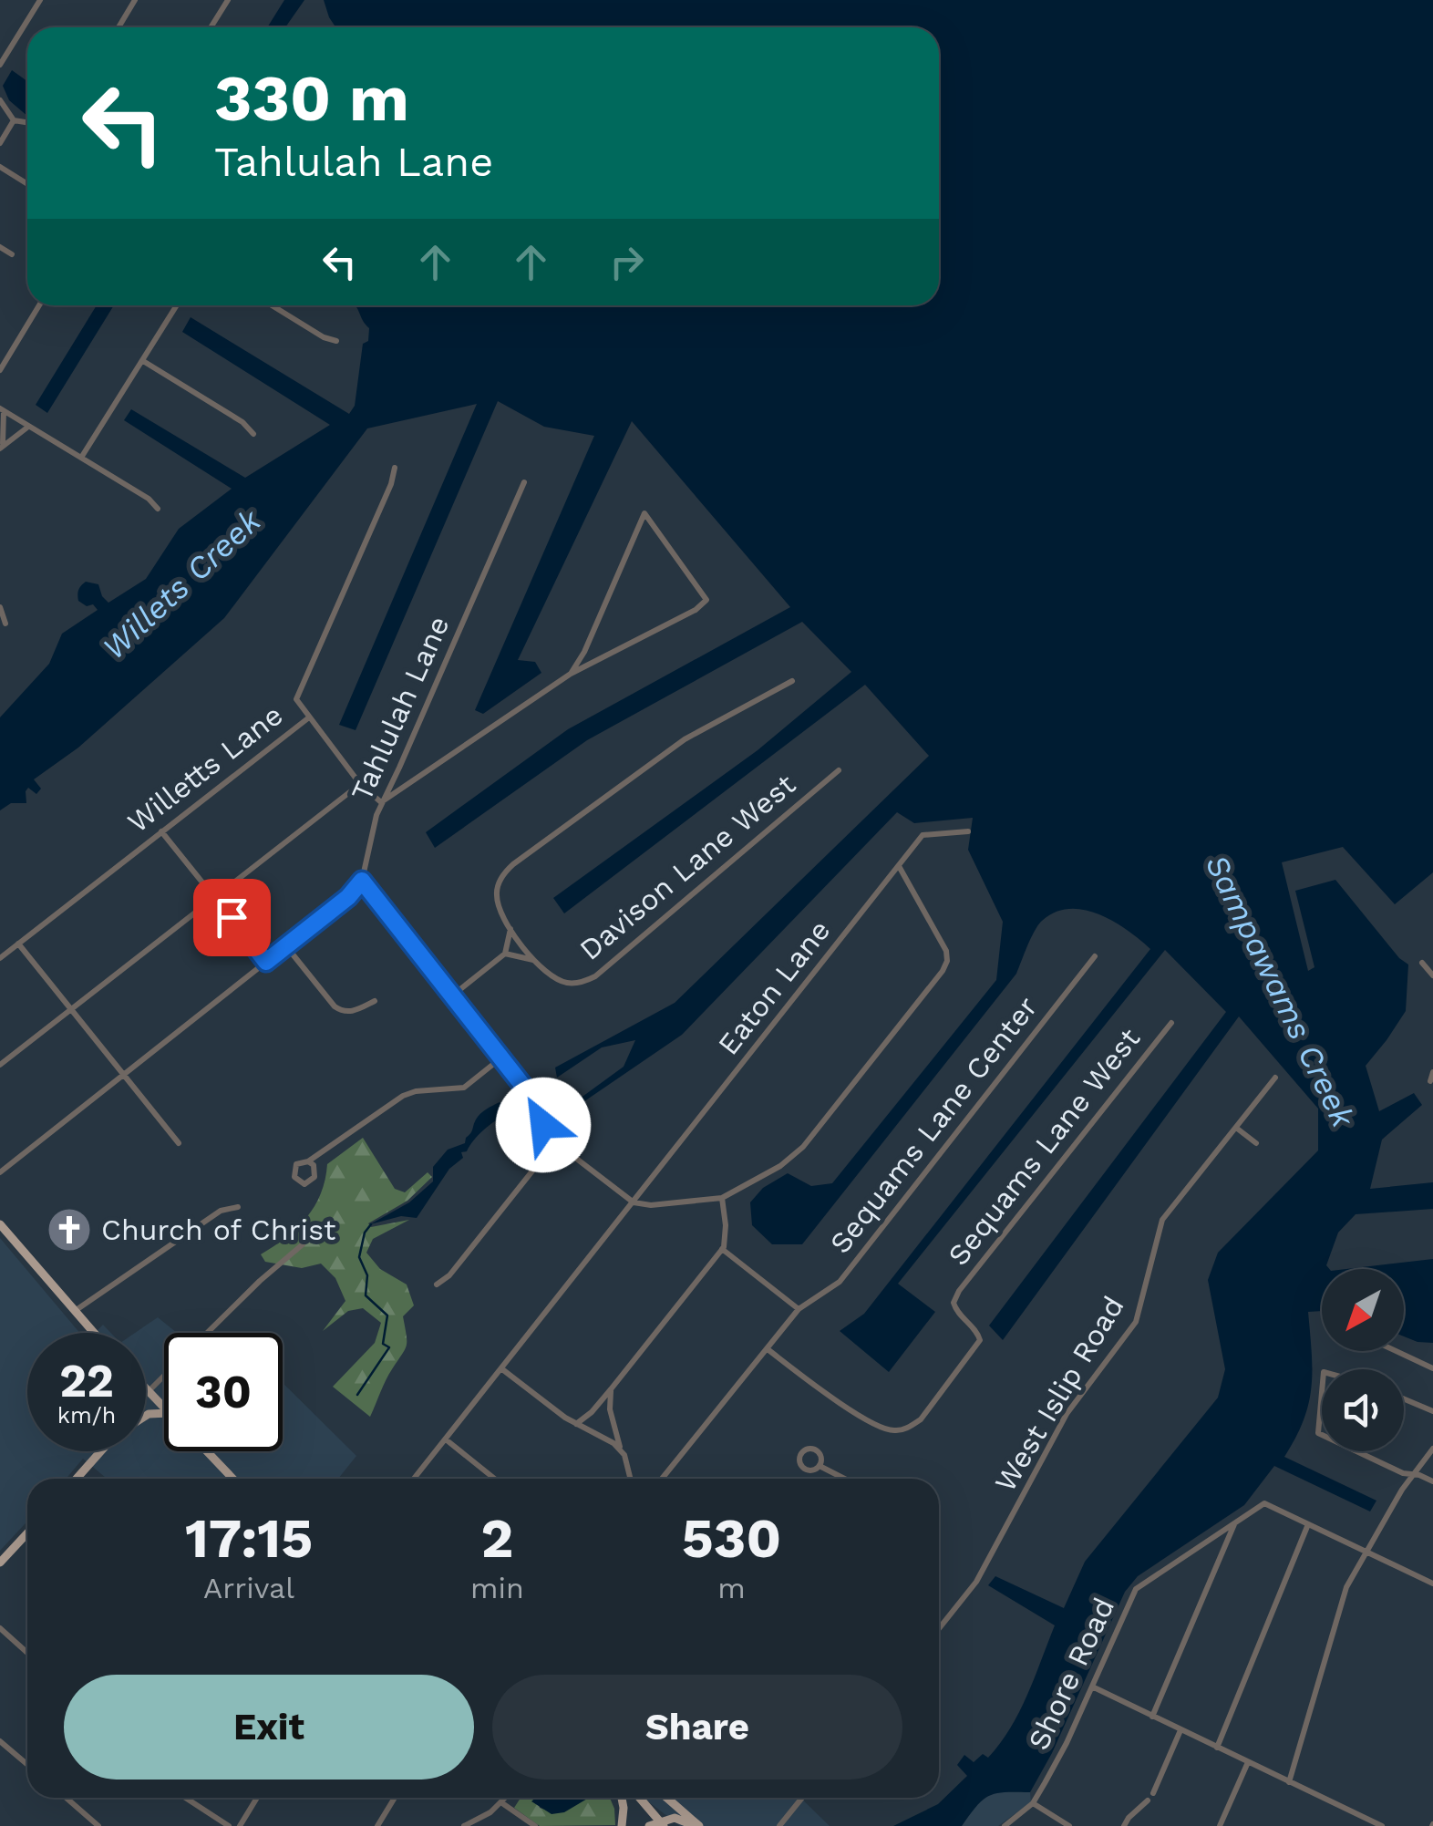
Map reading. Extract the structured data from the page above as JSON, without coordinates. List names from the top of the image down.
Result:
{
  "streets": {
    "street": [
      "Tahlulah Lane",
      "Willetts Lane",
      "Davison Lane West",
      "Eaton Lane",
      "Sequams Lane Center",
      "Sequams Lane West",
      "West Islip Road",
      "Shore Road"
    ]
  },
  "crossings": [
    ["Sequams Lane Center", "Sequams Lane West"]
  ],
  "water": ["Willets Creek", "Sampawams Creek"],
  "places": {
    "church": ["Church of Christ"]
  },
  "north": "bottom left",
  "page": {
    "turn": ["330 m", "Tahlulah Lane"],
    "speed": "22 km/h",
    "limit": "30",
    "eta": [
      "17:15",
      "Arrival",
      "2",
      "min",
      "530",
      "m"
    ],
    "buttons": ["Exit", "Share"]
  }
}
